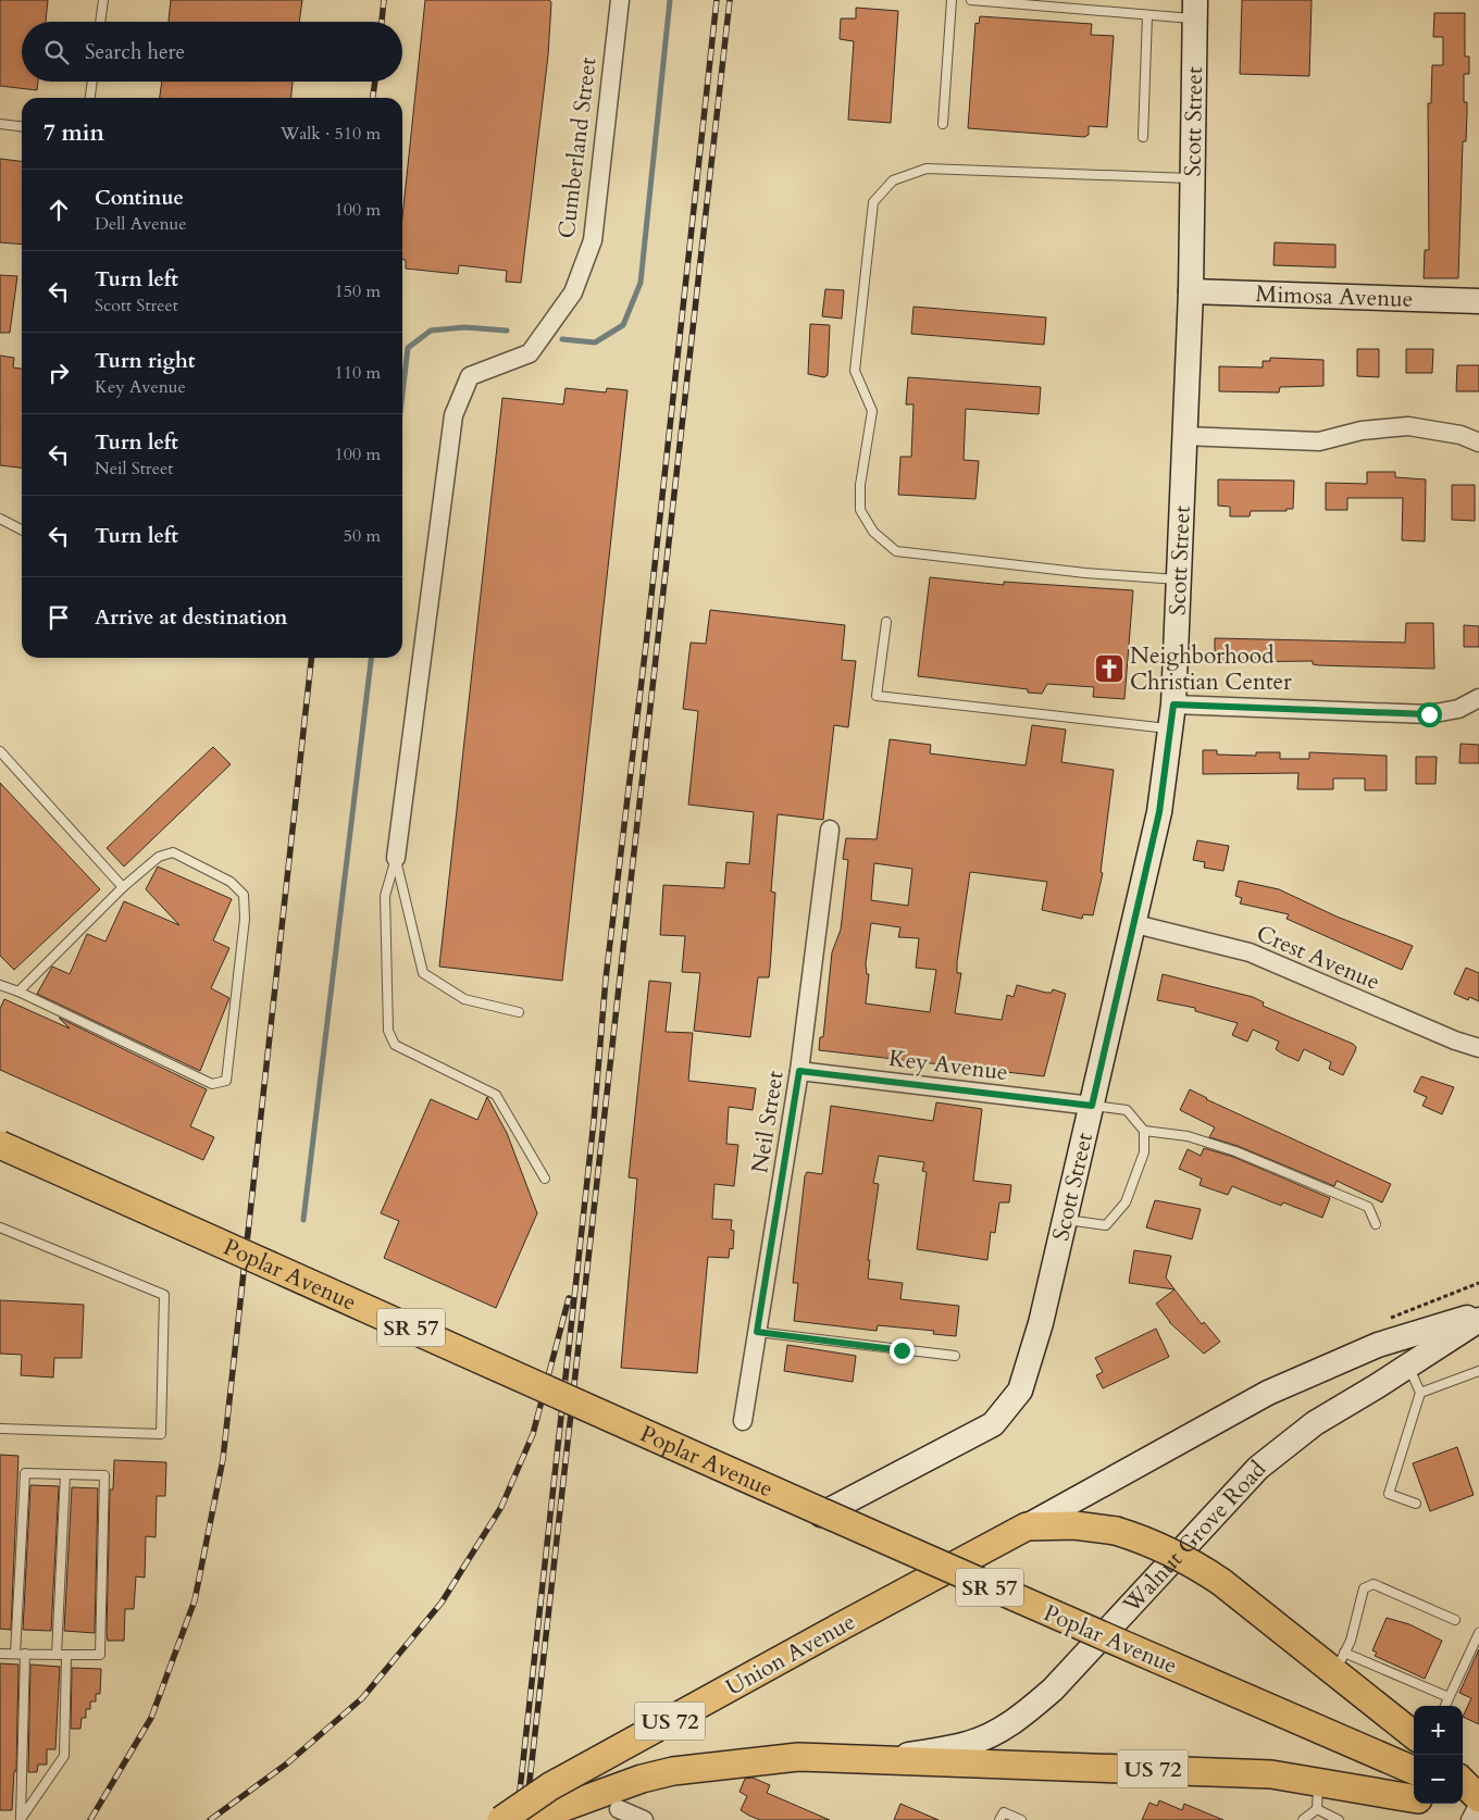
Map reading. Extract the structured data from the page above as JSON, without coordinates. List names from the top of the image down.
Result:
{
  "streets": {
    "main road": [
      "Scott Street",
      "Mimosa Avenue",
      "Poplar Avenue",
      "SR 57",
      "Walnut Grove Road",
      "Union Avenue",
      "US 72"
    ],
    "street": [
      "Cumberland Street",
      "Crest Avenue",
      "Key Avenue",
      "Neil Street"
    ]
  },
  "crossings": [
    ["Scott Street", "Mimosa Avenue"],
    ["Scott Street", "Crest Avenue"],
    ["Scott Street", "Key Avenue"],
    ["Scott Street", "Poplar Avenue"],
    ["Key Avenue", "Neil Street"],
    ["Walnut Grove Road", "US 72"],
    ["Union Avenue", "US 72"]
  ],
  "places": {
    "church": ["Neighborhood Christian Center"]
  },
  "page": {
    "search": "Search here",
    "heading": ["7 min", "Walk · 510 m"],
    "list": [
      ["Continue", "Dell Avenue", "100 m"],
      ["Turn left", "Scott Street", "150 m"],
      ["Turn right", "Key Avenue", "110 m"],
      ["Turn left", "Neil Street", "100 m"],
      ["Turn left", "50 m"],
      "Arrive at destination"
    ],
    "map_buttons": ["+", "−"]
  }
}
